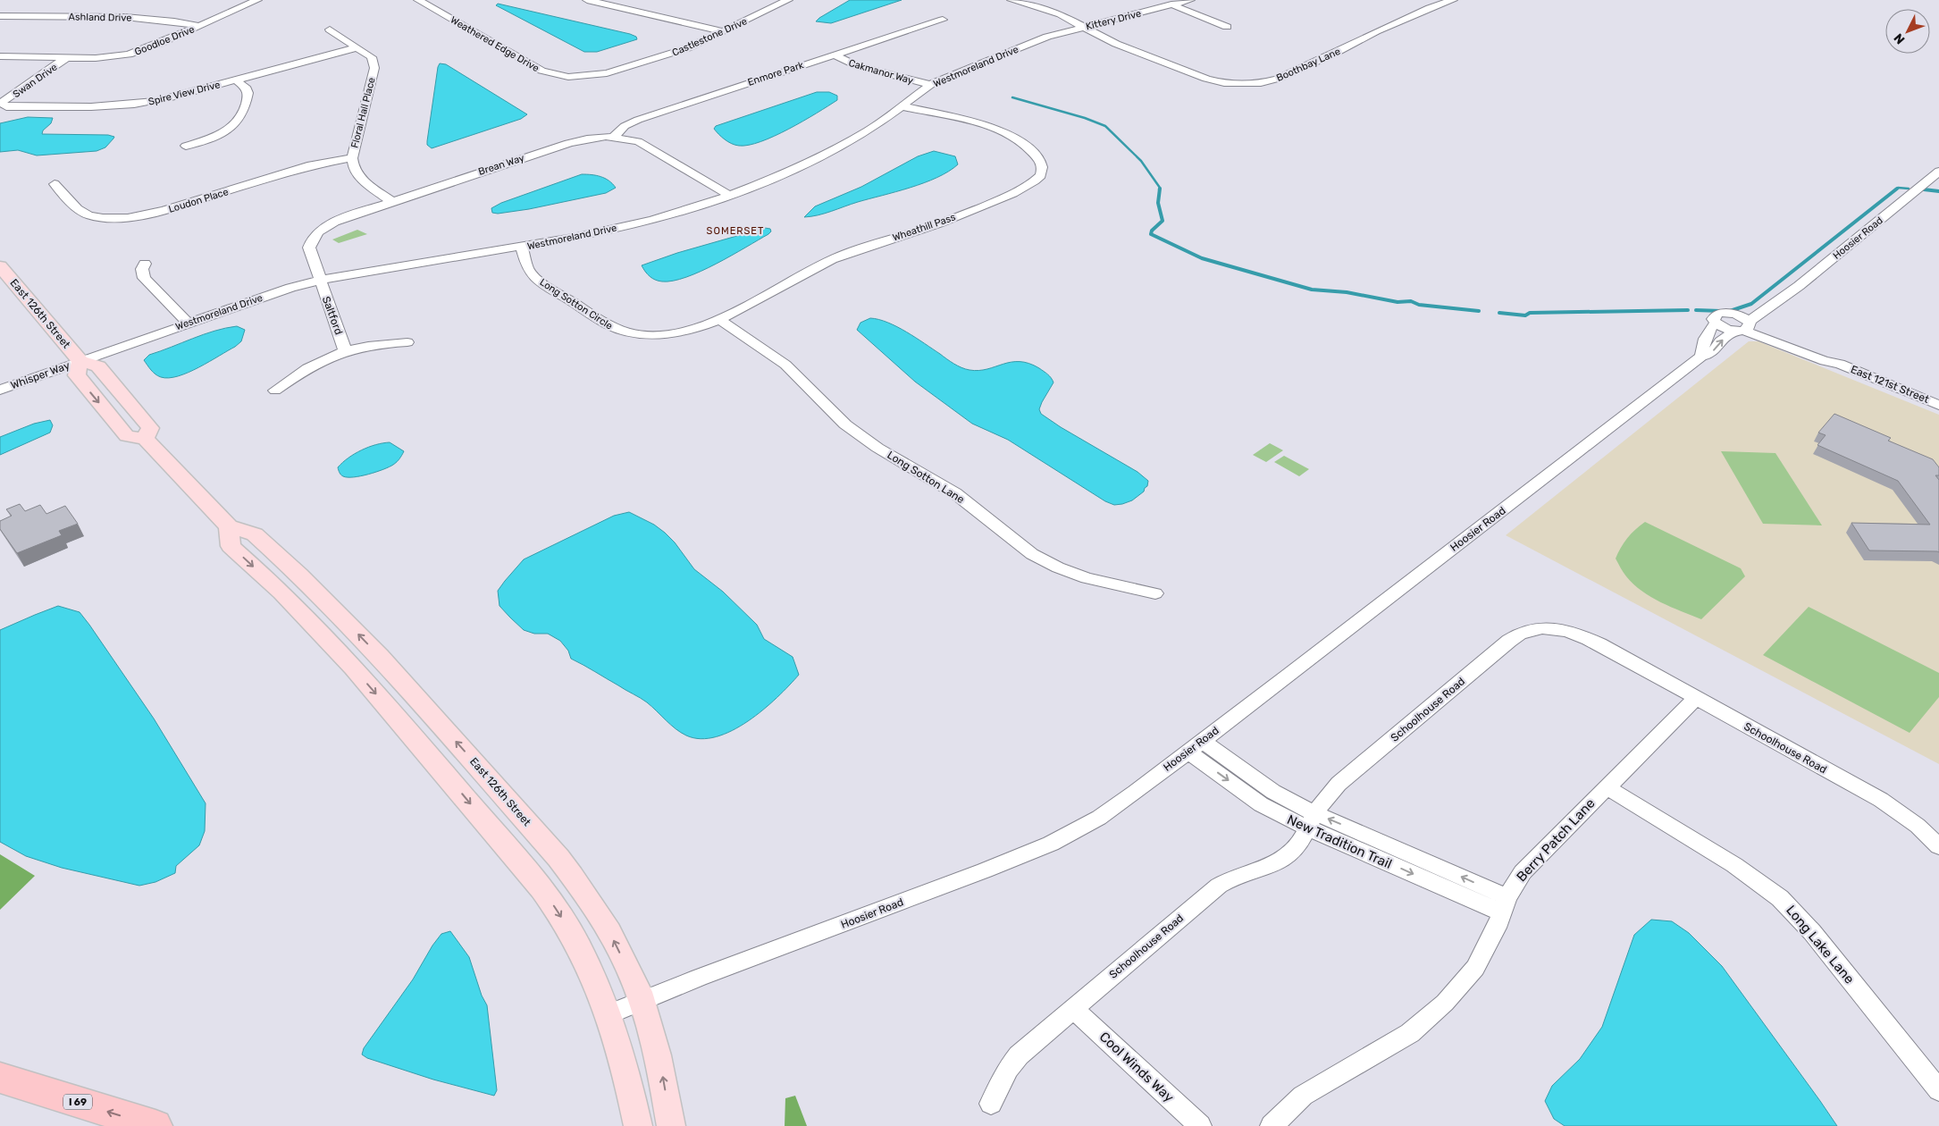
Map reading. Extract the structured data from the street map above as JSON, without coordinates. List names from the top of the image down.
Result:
{
  "streets": {
    "highway": ["I 69"],
    "main road": ["East 126th Street"],
    "street": [
      "Ashland Drive",
      "Kittery Drive",
      "Castlestone Drive",
      "Goodloe Drive",
      "Weathered Edge Drive",
      "Boothbay Lane",
      "Westmoreland Drive",
      "Cakmanor Way",
      "Enmore Park",
      "Swan Drive",
      "Spire View Drive",
      "Floral Hall Place",
      "Brean Way",
      "Loudon Place",
      "Wheathill Pass",
      "Hoosier Road",
      "Long Sotton Circle",
      "Saltford",
      "Whisper Way",
      "East 121st Street",
      "Long Sotton Lane",
      "Schoolhouse Road",
      "Berry Patch Lane",
      "New Tradition Trail",
      "Long Lake Lane",
      "Cool Winds Way"
    ]
  },
  "crossings": [
    ["Ashland Drive", "Goodloe Drive"],
    ["Kittery Drive", "Boothbay Lane"],
    ["Kittery Drive", "Westmoreland Drive"],
    ["Castlestone Drive", "Weathered Edge Drive"],
    ["Goodloe Drive", "Swan Drive"],
    ["Westmoreland Drive", "Cakmanor Way"],
    ["Westmoreland Drive", "Brean Way"],
    ["Westmoreland Drive", "Wheathill Pass"],
    ["Westmoreland Drive", "Long Sotton Circle"],
    ["Westmoreland Drive", "East 126th Street"],
    ["Westmoreland Drive", "Saltford"],
    ["Westmoreland Drive", "Whisper Way"],
    ["Cakmanor Way", "Enmore Park"],
    ["Enmore Park", "Brean Way"],
    ["Swan Drive", "Spire View Drive"],
    ["Spire View Drive", "Floral Hall Place"],
    ["Floral Hall Place", "Brean Way"],
    ["Floral Hall Place", "Loudon Place"],
    ["Brean Way", "Saltford"],
    ["Wheathill Pass", "Long Sotton Circle"],
    ["Wheathill Pass", "Long Sotton Lane"],
    ["Hoosier Road", "East 126th Street"],
    ["Hoosier Road", "East 121st Street"],
    ["Hoosier Road", "New Tradition Trail"],
    ["East 126th Street", "Whisper Way"],
    ["Schoolhouse Road", "Berry Patch Lane"],
    ["Schoolhouse Road", "New Tradition Trail"],
    ["Schoolhouse Road", "Cool Winds Way"],
    ["Berry Patch Lane", "New Tradition Trail"],
    ["Berry Patch Lane", "Long Lake Lane"]
  ],
  "districts": ["SOMERSET"],
  "north": "bottom left"
}
